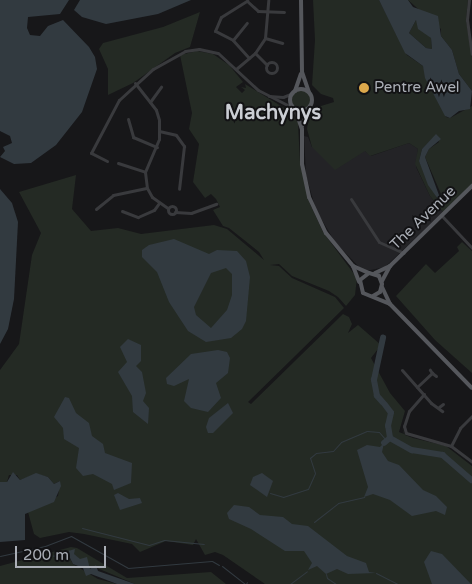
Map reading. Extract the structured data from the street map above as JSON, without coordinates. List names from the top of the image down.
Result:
{
  "streets": {
    "main road": ["The Avenue"]
  },
  "districts": ["Machynys"],
  "places": ["Pentre Awel"],
  "scale_bar": "200 m"
}
